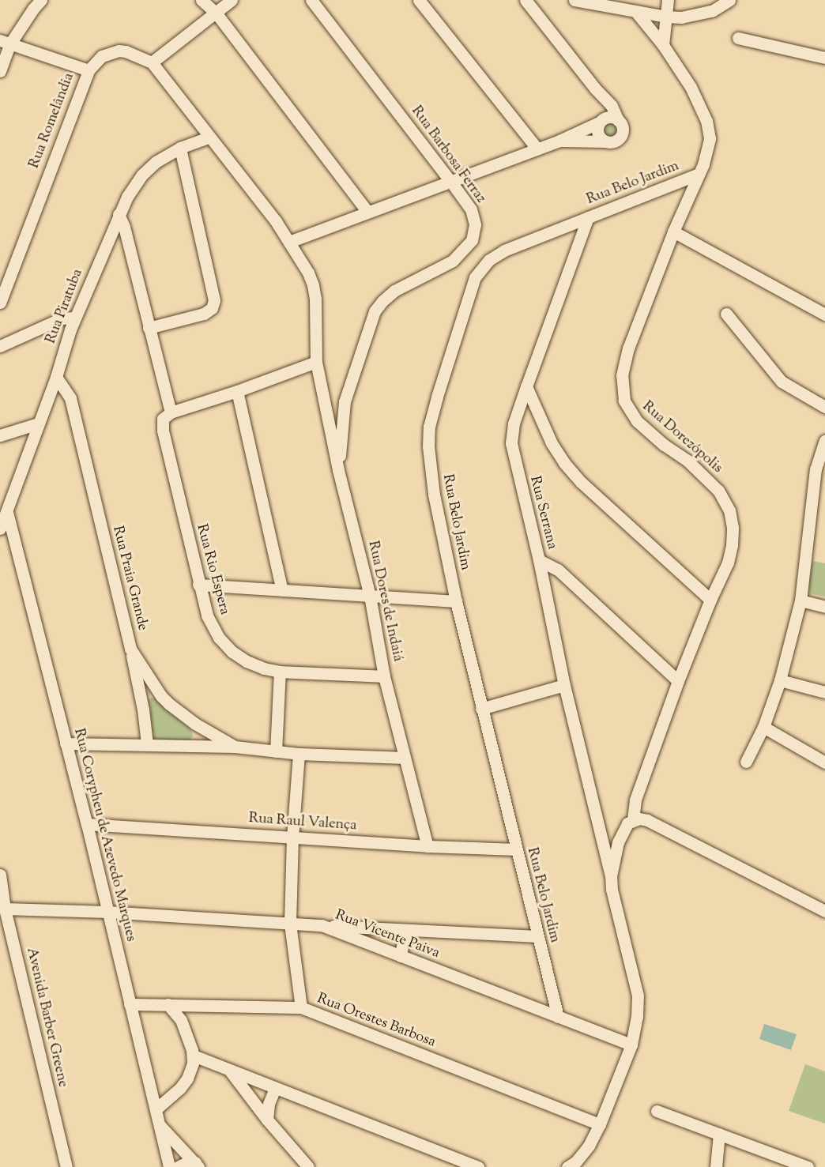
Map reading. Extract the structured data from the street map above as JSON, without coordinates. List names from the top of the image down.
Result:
{
  "streets": {
    "street": [
      "Rua Romelândia",
      "Rua Barbosa Ferraz",
      "Rua Belo Jardim",
      "Rua Piratuba",
      "Rua Dorezópolis",
      "Rua Serrana",
      "Rua Rio Espera",
      "Rua Praia Grande",
      "Rua Dores de Indaiá",
      "Rua Raul Valença",
      "Rua Corypheu de Azevedo Marques",
      "Rua Vicente Paiva",
      "Avenida Barber Greene",
      "Rua Orestes Barbosa"
    ]
  },
  "crossings": [
    ["Rua Romelândia", "Rua Piratuba"],
    ["Rua Romelândia", "Rua Dores de Indaiá"],
    ["Rua Barbosa Ferraz", "Rua Dores de Indaiá"],
    ["Rua Belo Jardim", "Rua Dorezópolis"],
    ["Rua Belo Jardim", "Rua Serrana"],
    ["Rua Belo Jardim", "Rua Raul Valença"],
    ["Rua Belo Jardim", "Rua Vicente Paiva"],
    ["Rua Piratuba", "Rua Rio Espera"],
    ["Rua Piratuba", "Rua Praia Grande"],
    ["Rua Piratuba", "Rua Corypheu de Azevedo Marques"],
    ["Rua Rio Espera", "Rua Dores de Indaiá"],
    ["Rua Dores de Indaiá", "Rua Raul Valença"],
    ["Rua Raul Valença", "Rua Corypheu de Azevedo Marques"],
    ["Rua Corypheu de Azevedo Marques", "Rua Vicente Paiva"],
    ["Rua Corypheu de Azevedo Marques", "Rua Orestes Barbosa"],
    ["Rua Vicente Paiva", "Avenida Barber Greene"]
  ]
}
